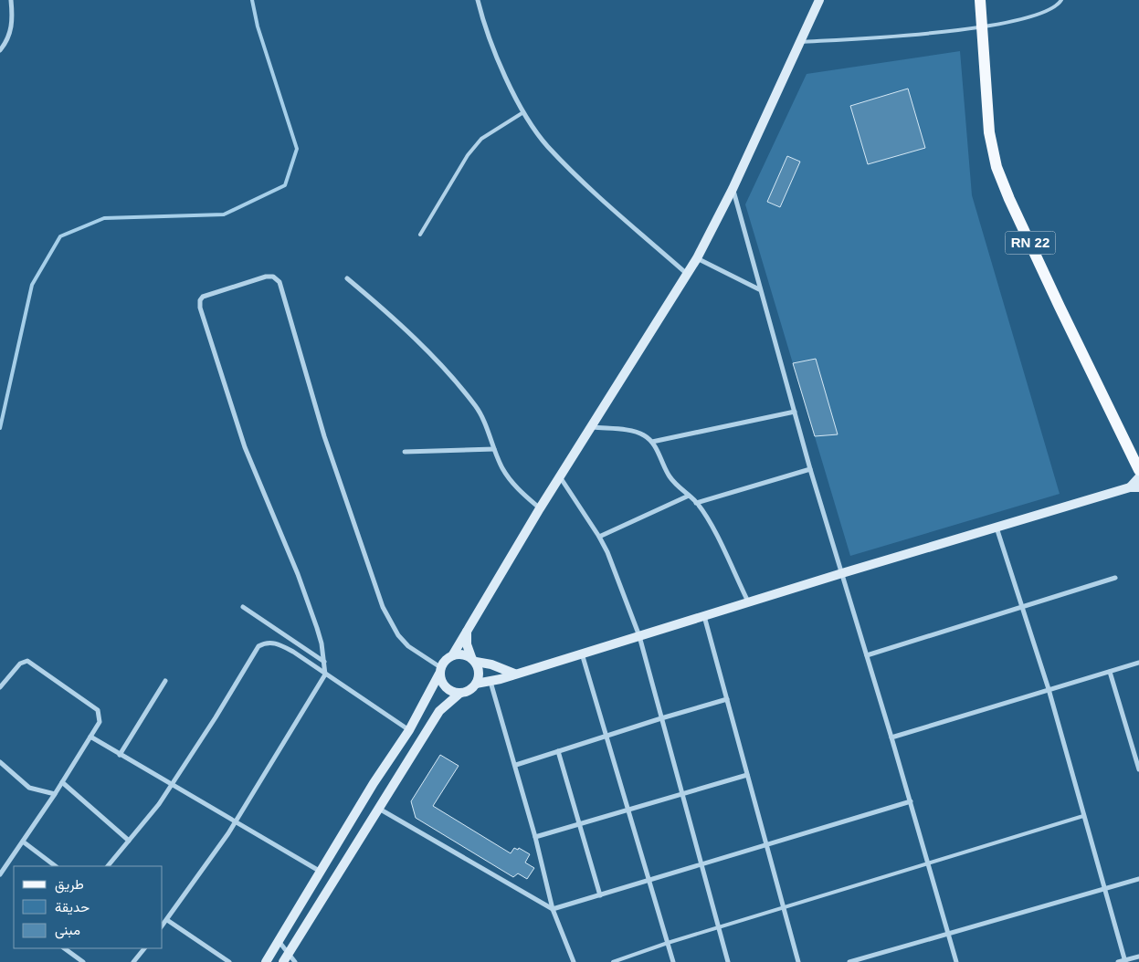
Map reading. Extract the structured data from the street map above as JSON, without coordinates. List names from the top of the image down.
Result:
{
  "streets": {
    "main road": ["RN 22"]
  },
  "legend": ["طريق", "حديقة", "مبنى"]
}
